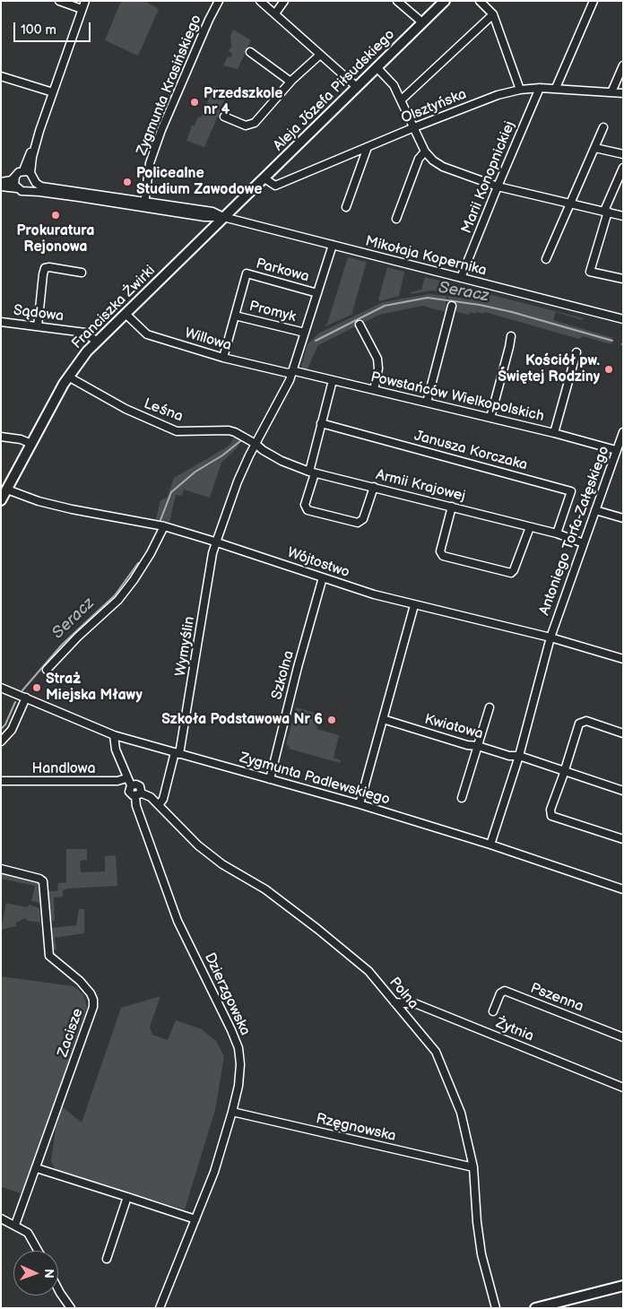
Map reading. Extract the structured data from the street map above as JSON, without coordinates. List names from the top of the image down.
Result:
{
  "streets": {
    "main road": ["Aleja Józefa Piłsudskiego", "Franciszka Żwirki"],
    "street": [
      "Zygmunta Krasińskiego",
      "Olsztyńska",
      "Marii Konopnickiej",
      "Mikołaja Kopernika",
      "Parkowa",
      "Promyk",
      "Sądowa",
      "Willowa",
      "Powstańców Wielkopolskich",
      "Leśna",
      "Janusza Korczaka",
      "Armii Krajowej",
      "Antoniego Torfa-Załęskiego",
      "Wójtostwo",
      "Wymyślin",
      "Szkolna",
      "Kwiatowa",
      "Handlowa",
      "Zygmunta Padlewskiego",
      "Polna",
      "Dzierzgowska",
      "Pszenna",
      "Żytnia",
      "Zacisze",
      "Rzęgnowska"
    ]
  },
  "crossings": [
    ["Zygmunta Krasińskiego", "Mikołaja Kopernika"],
    ["Aleja Józefa Piłsudskiego", "Olsztyńska"],
    ["Aleja Józefa Piłsudskiego", "Mikołaja Kopernika"],
    ["Aleja Józefa Piłsudskiego", "Franciszka Żwirki"],
    ["Olsztyńska", "Marii Konopnickiej"],
    ["Marii Konopnickiej", "Mikołaja Kopernika"],
    ["Mikołaja Kopernika", "Franciszka Żwirki"],
    ["Mikołaja Kopernika", "Wymyślin"],
    ["Parkowa", "Promyk"],
    ["Parkowa", "Willowa"],
    ["Parkowa", "Wymyślin"],
    ["Franciszka Żwirki", "Sądowa"],
    ["Franciszka Żwirki", "Willowa"],
    ["Franciszka Żwirki", "Leśna"],
    ["Franciszka Żwirki", "Wójtostwo"],
    ["Promyk", "Wymyślin"],
    ["Willowa", "Powstańców Wielkopolskich"],
    ["Willowa", "Wymyślin"],
    ["Powstańców Wielkopolskich", "Antoniego Torfa-Załęskiego"],
    ["Powstańców Wielkopolskich", "Wymyślin"],
    ["Leśna", "Armii Krajowej"],
    ["Leśna", "Wymyślin"],
    ["Janusza Korczaka", "Armii Krajowej"],
    ["Armii Krajowej", "Antoniego Torfa-Załęskiego"],
    ["Armii Krajowej", "Wymyślin"],
    ["Antoniego Torfa-Załęskiego", "Wójtostwo"],
    ["Antoniego Torfa-Załęskiego", "Kwiatowa"],
    ["Antoniego Torfa-Załęskiego", "Zygmunta Padlewskiego"],
    ["Wójtostwo", "Wymyślin"],
    ["Wójtostwo", "Szkolna"],
    ["Wymyślin", "Zygmunta Padlewskiego"],
    ["Wymyślin", "Polna"],
    ["Szkolna", "Zygmunta Padlewskiego"],
    ["Handlowa", "Dzierzgowska"],
    ["Zygmunta Padlewskiego", "Dzierzgowska"],
    ["Polna", "Dzierzgowska"],
    ["Polna", "Żytnia"],
    ["Polna", "Rzęgnowska"],
    ["Dzierzgowska", "Rzęgnowska"]
  ],
  "water": ["Seracz"],
  "places": [
    "Przedszkole nr 4",
    "Policealne Studium Zawodowe",
    "Prokuratura Rejonowa",
    "Kościół pw. Świętej Rodziny",
    "Straż Miejska Mławy",
    "Szkoła Podstawowa Nr 6"
  ],
  "scale_bar": "100 m",
  "north": "right"
}
